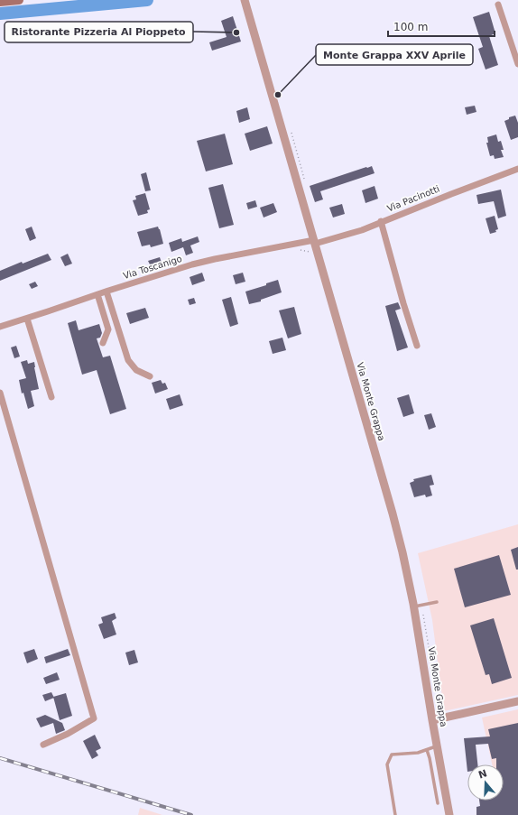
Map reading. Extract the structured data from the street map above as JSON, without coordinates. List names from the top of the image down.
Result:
{
  "streets": {
    "street": ["Via Pacinotti", "Via Toscanigo", "Via Monte Grappa"]
  },
  "crossings": [
    ["Via Pacinotti", "Via Toscanigo"],
    ["Via Pacinotti", "Via Monte Grappa"],
    ["Via Toscanigo", "Via Monte Grappa"]
  ],
  "places": ["Ristorante Pizzeria Al Pioppeto", "Monte Grappa XXV Aprile"],
  "scale_bar": "100 m",
  "north": "top"
}
